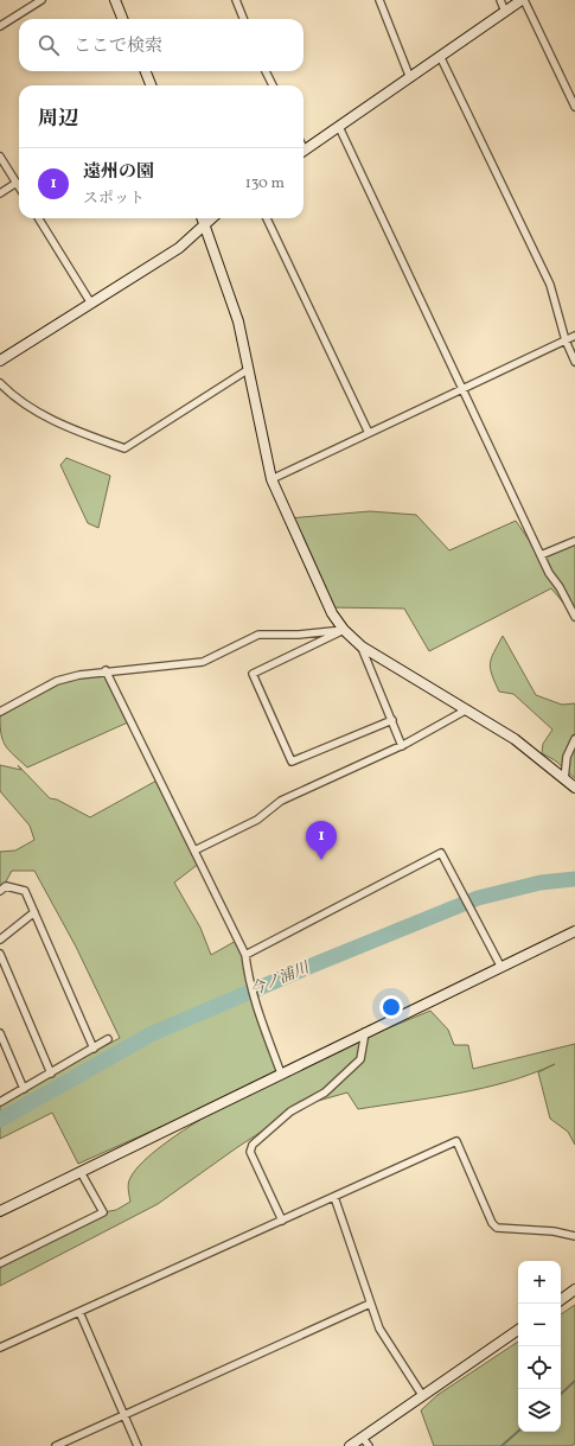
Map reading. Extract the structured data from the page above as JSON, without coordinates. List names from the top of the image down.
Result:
{
  "water": ["今ノ浦川"],
  "page": {
    "search": "ここで検索",
    "heading": "周辺",
    "list": [
      {
        "mark": "1",
        "name": "遠州の園",
        "note": "スポット",
        "value": "130 m"
      }
    ],
    "pins": "1",
    "map_buttons": ["+", "−"]
  }
}
